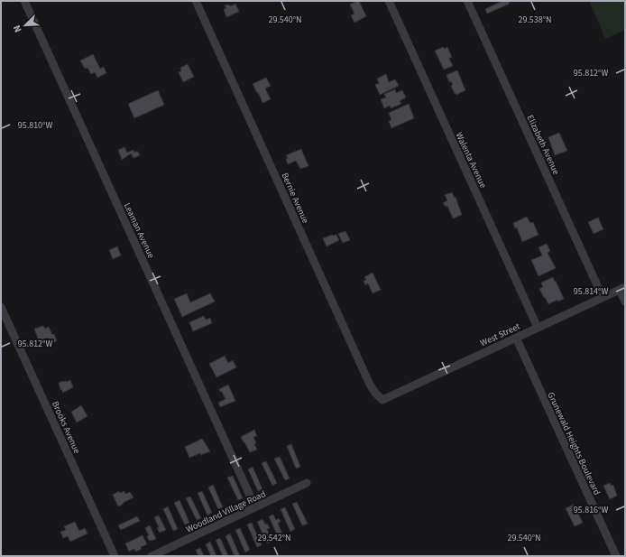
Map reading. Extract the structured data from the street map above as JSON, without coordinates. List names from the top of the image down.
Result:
{
  "streets": {
    "street": [
      "Elizabeth Avenue",
      "Walenta Avenue",
      "Bernie Avenue",
      "Leaman Avenue",
      "West Street",
      "Brooks Avenue",
      "Grunewald Heights Boulevard",
      "Woodland Village Road"
    ]
  },
  "crossings": [
    ["Elizabeth Avenue", "West Street"],
    ["Walenta Avenue", "West Street"],
    ["Bernie Avenue", "West Street"],
    ["Leaman Avenue", "Woodland Village Road"],
    ["West Street", "Grunewald Heights Boulevard"]
  ],
  "north": "bottom left",
  "coordinates": [
    "29.538°N",
    "29.540°N",
    "95.812°W",
    "95.810°W",
    "95.814°W",
    "95.816°W",
    "29.542°N"
  ]
}
